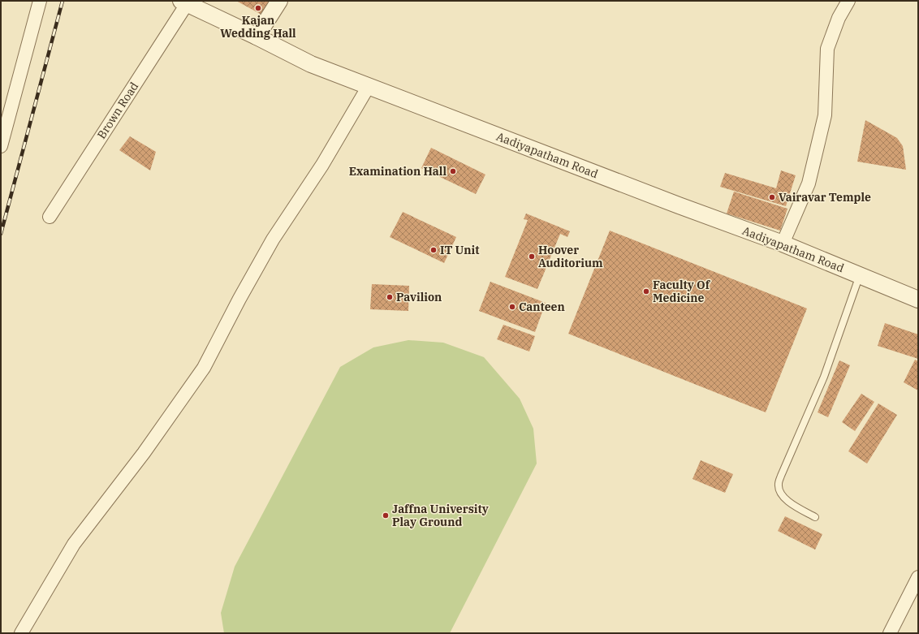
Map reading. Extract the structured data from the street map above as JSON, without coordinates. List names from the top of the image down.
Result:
{
  "streets": {
    "street": ["Brown Road", "Aadiyapatham Road"]
  },
  "crossings": [
    ["Brown Road", "Aadiyapatham Road"]
  ],
  "places": [
    "Kajan Wedding Hall",
    "Examination Hall",
    "Vairavar Temple",
    "IT Unit",
    "Hoover Auditorium",
    "Faculty Of Medicine",
    "Pavilion",
    "Canteen",
    "Jaffna University Play Ground"
  ]
}
